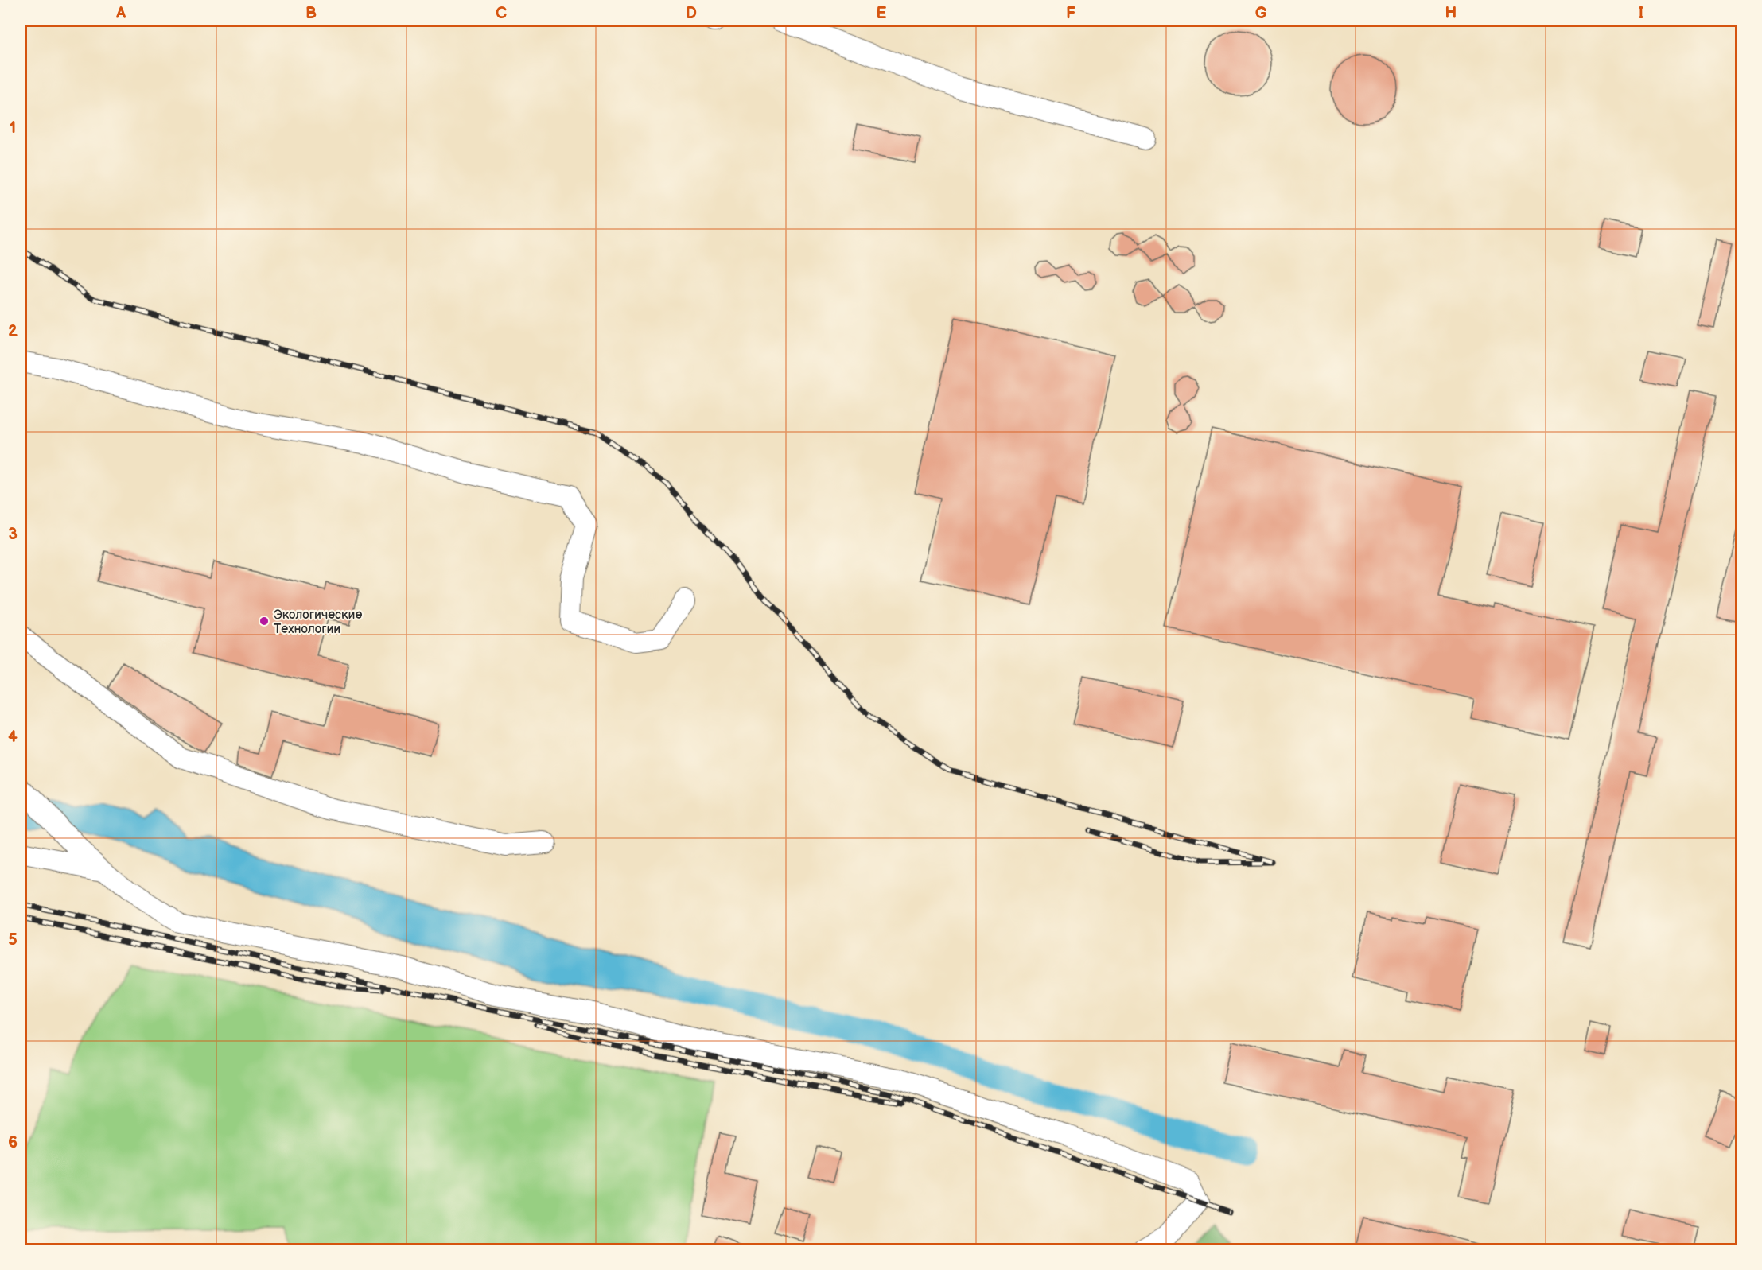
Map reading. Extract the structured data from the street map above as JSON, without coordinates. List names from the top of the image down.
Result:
{
  "places": ["Экологические Технологии"],
  "grid": {
    "columns": [
      "A",
      "B",
      "C",
      "D",
      "E",
      "F",
      "G",
      "H",
      "I"
    ],
    "rows": [
      "1",
      "2",
      "3",
      "4",
      "5",
      "6"
    ]
  }
}
